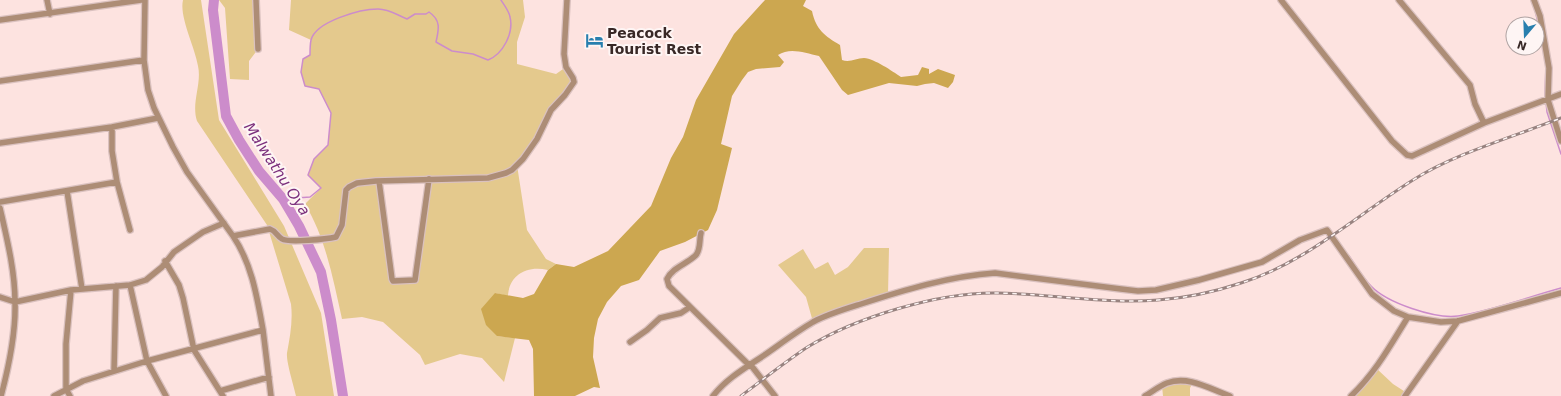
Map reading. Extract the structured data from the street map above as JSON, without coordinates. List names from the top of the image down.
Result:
{
  "water": ["Malwathu Oya"],
  "places": {
    "hotel": ["Peacock Tourist Rest"]
  },
  "north": "bottom"
}
